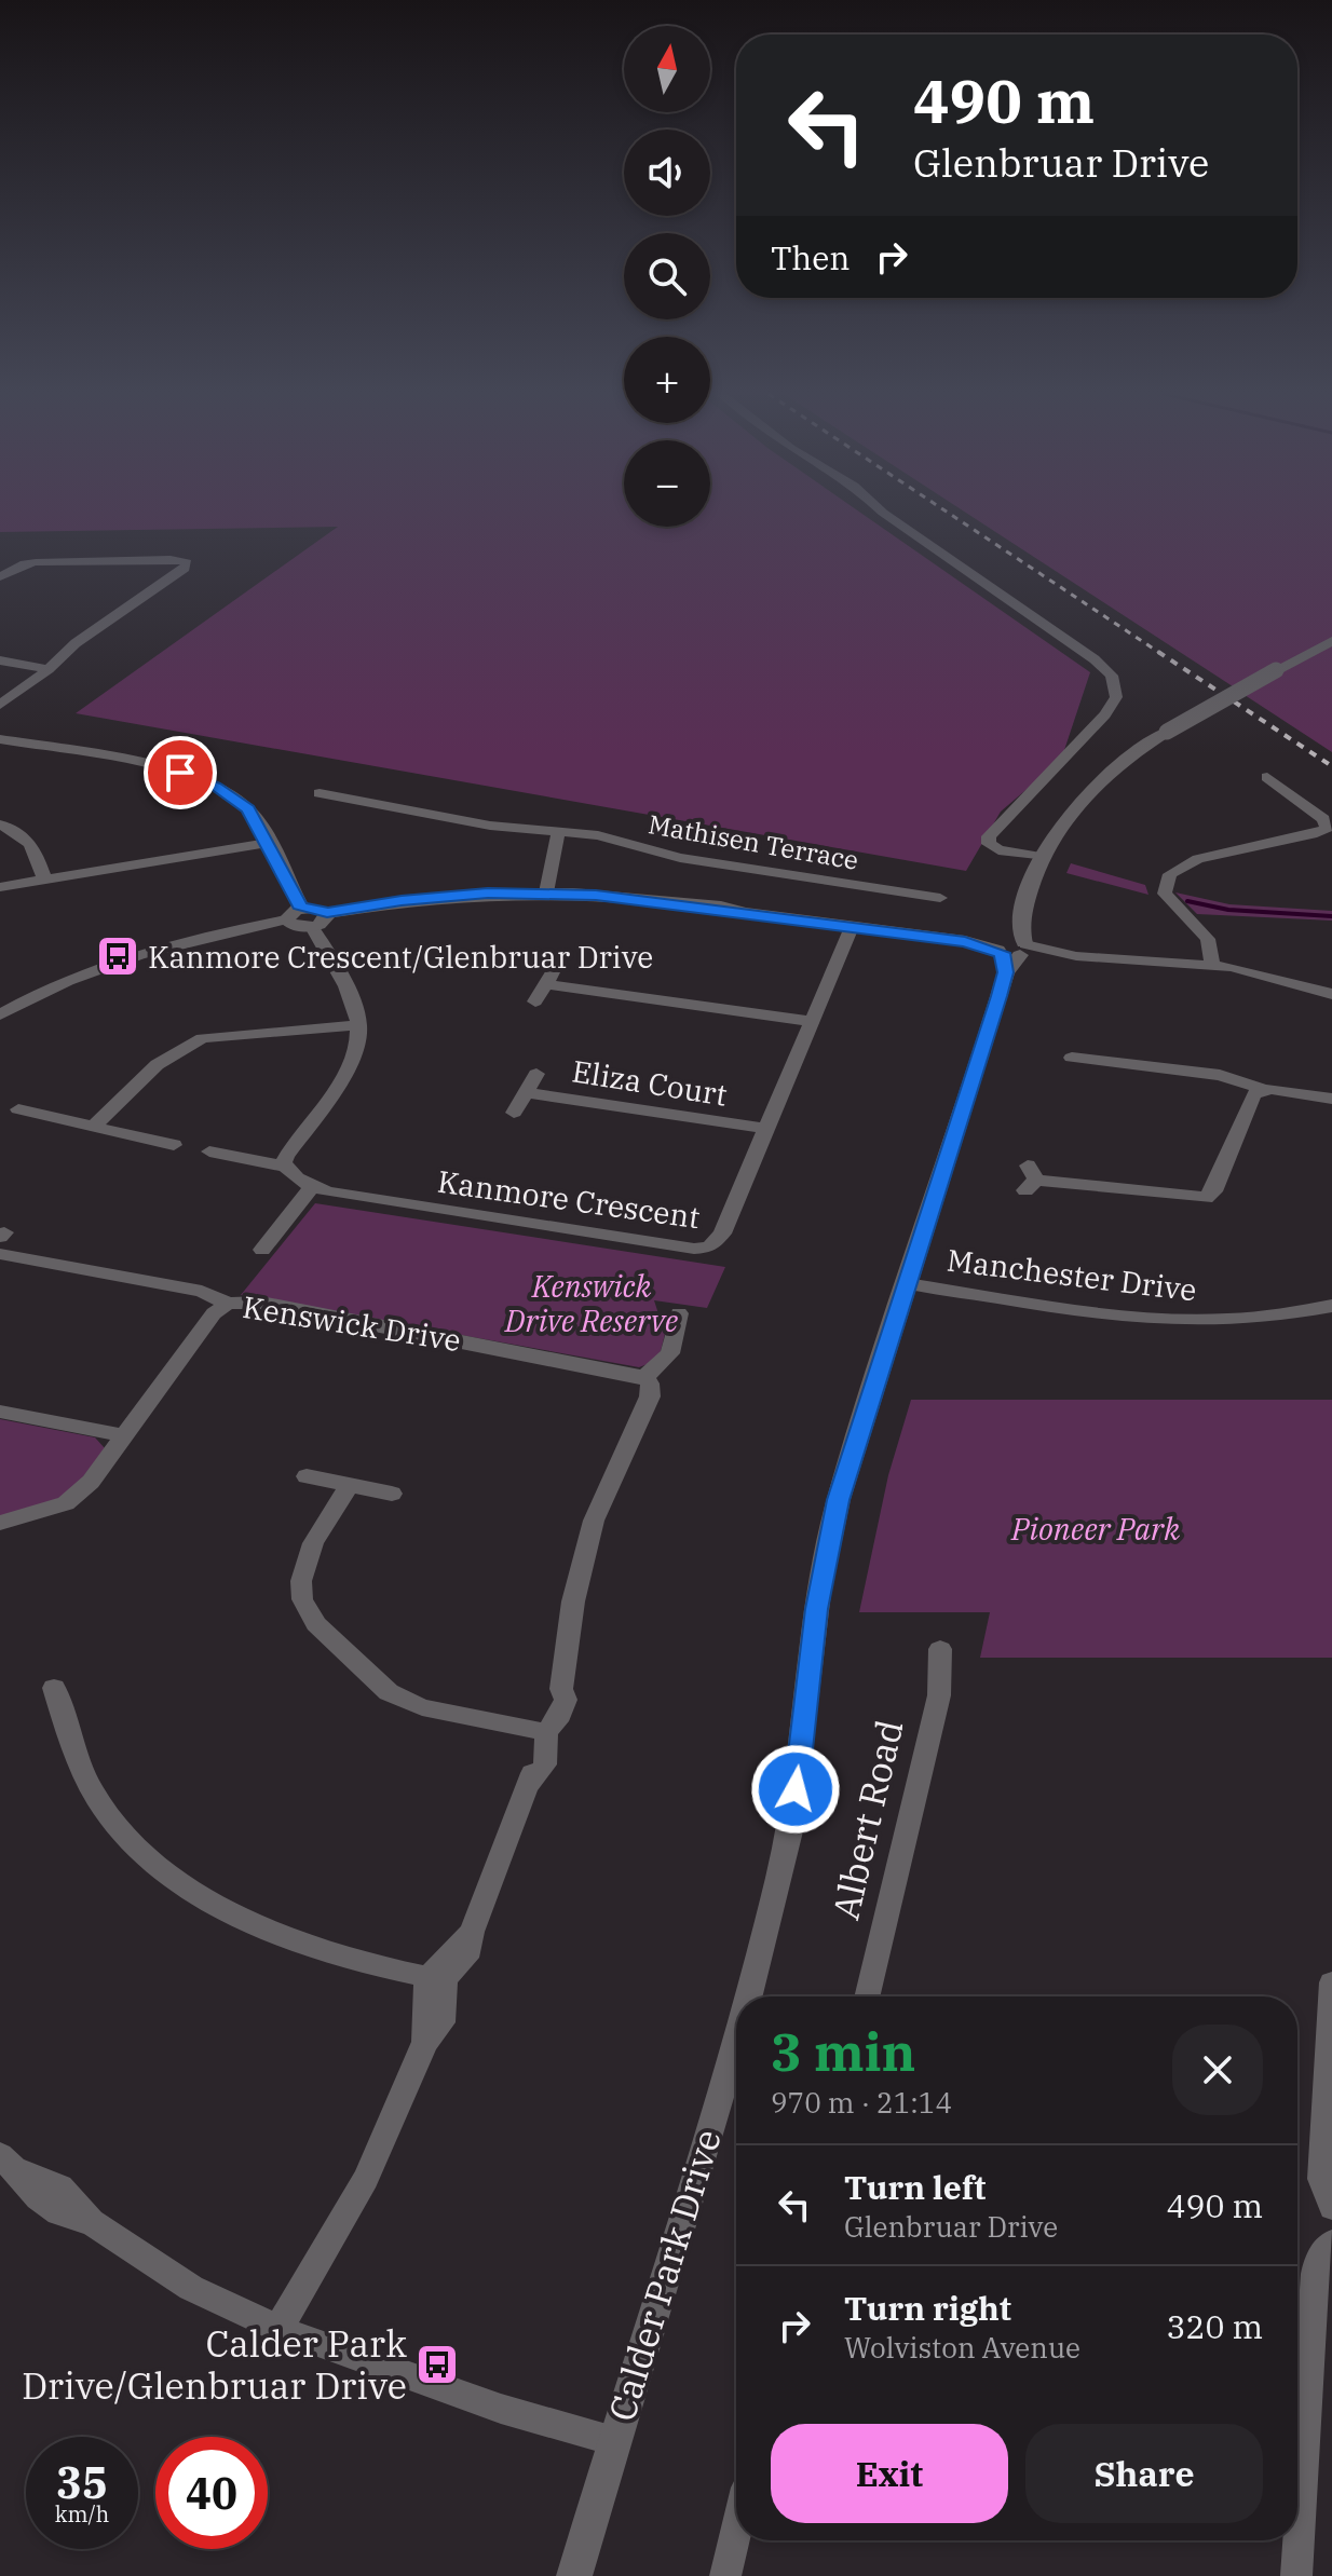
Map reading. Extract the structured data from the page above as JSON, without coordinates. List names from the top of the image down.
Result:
{
  "streets": {
    "street": [
      "Mathisen Terrace",
      "Eliza Court",
      "Kanmore Crescent",
      "Manchester Drive",
      "Kenswick Drive",
      "Albert Road",
      "Calder Park Drive"
    ]
  },
  "crossings": [
    ["Eliza Court", "Kanmore Crescent"],
    ["Manchester Drive", "Calder Park Drive"]
  ],
  "parks": ["Kenswick Drive Reserve", "Pioneer Park"],
  "places": {
    "bus stop": ["Kanmore Crescent/Glenbruar Drive", "Calder Park Drive/Glenbruar Drive"]
  },
  "north": "top",
  "page": {
    "map_buttons": ["+", "−"],
    "turn": ["490 m", "Glenbruar Drive"],
    "then": "Then",
    "heading": ["3 min", "970 m · 21:14"],
    "list": [
      {
        "name": "Turn left",
        "note": "Glenbruar Drive",
        "value": "490 m"
      },
      {
        "name": "Turn right",
        "note": "Wolviston Avenue",
        "value": "320 m"
      }
    ],
    "buttons": ["Exit", "Share"],
    "speed": "35 km/h",
    "limit": "40"
  }
}
